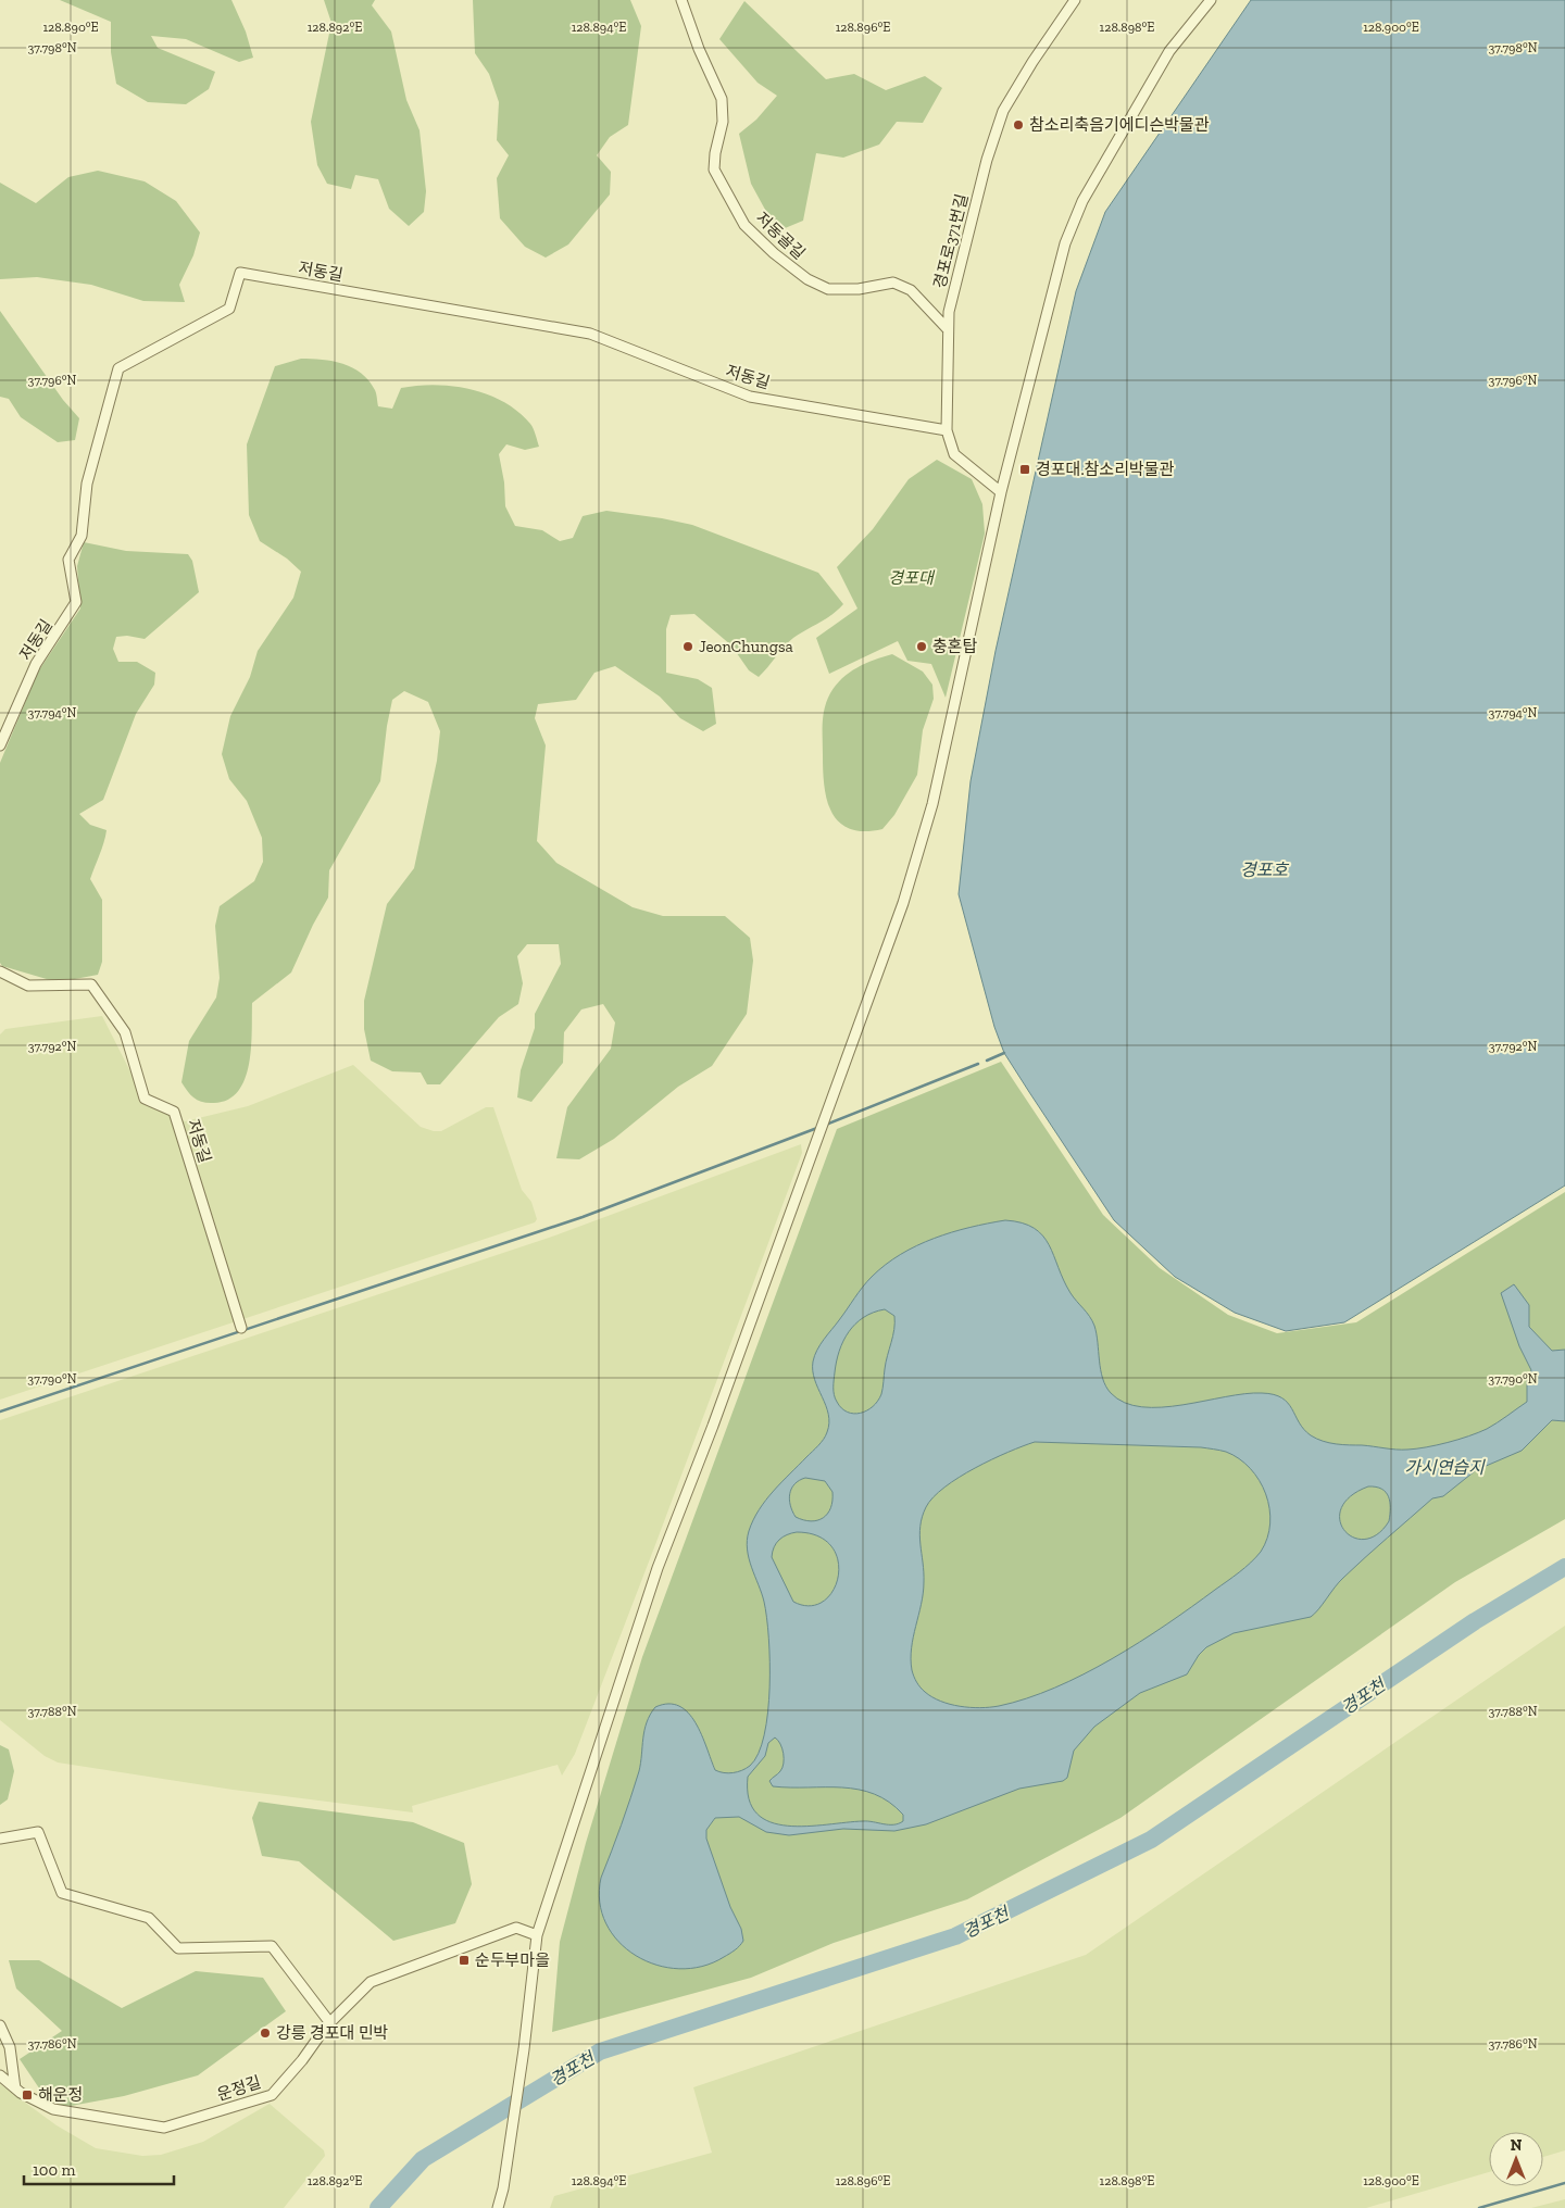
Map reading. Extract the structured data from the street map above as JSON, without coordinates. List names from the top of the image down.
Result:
{
  "streets": {
    "street": [
      "저동골길",
      "경포로371번길",
      "저동길",
      "운정길"
    ]
  },
  "crossings": [
    ["저동골길", "경포로371번길"],
    ["경포로371번길", "저동길"]
  ],
  "water": ["경포호", "가시연습지", "경포천"],
  "parks": ["경포대"],
  "places": {
    "other": [
      "참소리축음기에디슨박물관",
      "JeonChungsa",
      "충혼탑",
      "강릉 경포대 민박"
    ],
    "transit": ["경포대.참소리박물관", "순두부마을", "해운정"]
  },
  "scale_bar": "100 m",
  "north": "top",
  "coordinates": [
    "128.890°E",
    "128.892°E",
    "128.894°E",
    "128.896°E",
    "128.898°E",
    "128.900°E",
    "37.798°N",
    "37.796°N",
    "37.794°N",
    "37.792°N",
    "37.790°N",
    "37.788°N",
    "37.786°N"
  ]
}
